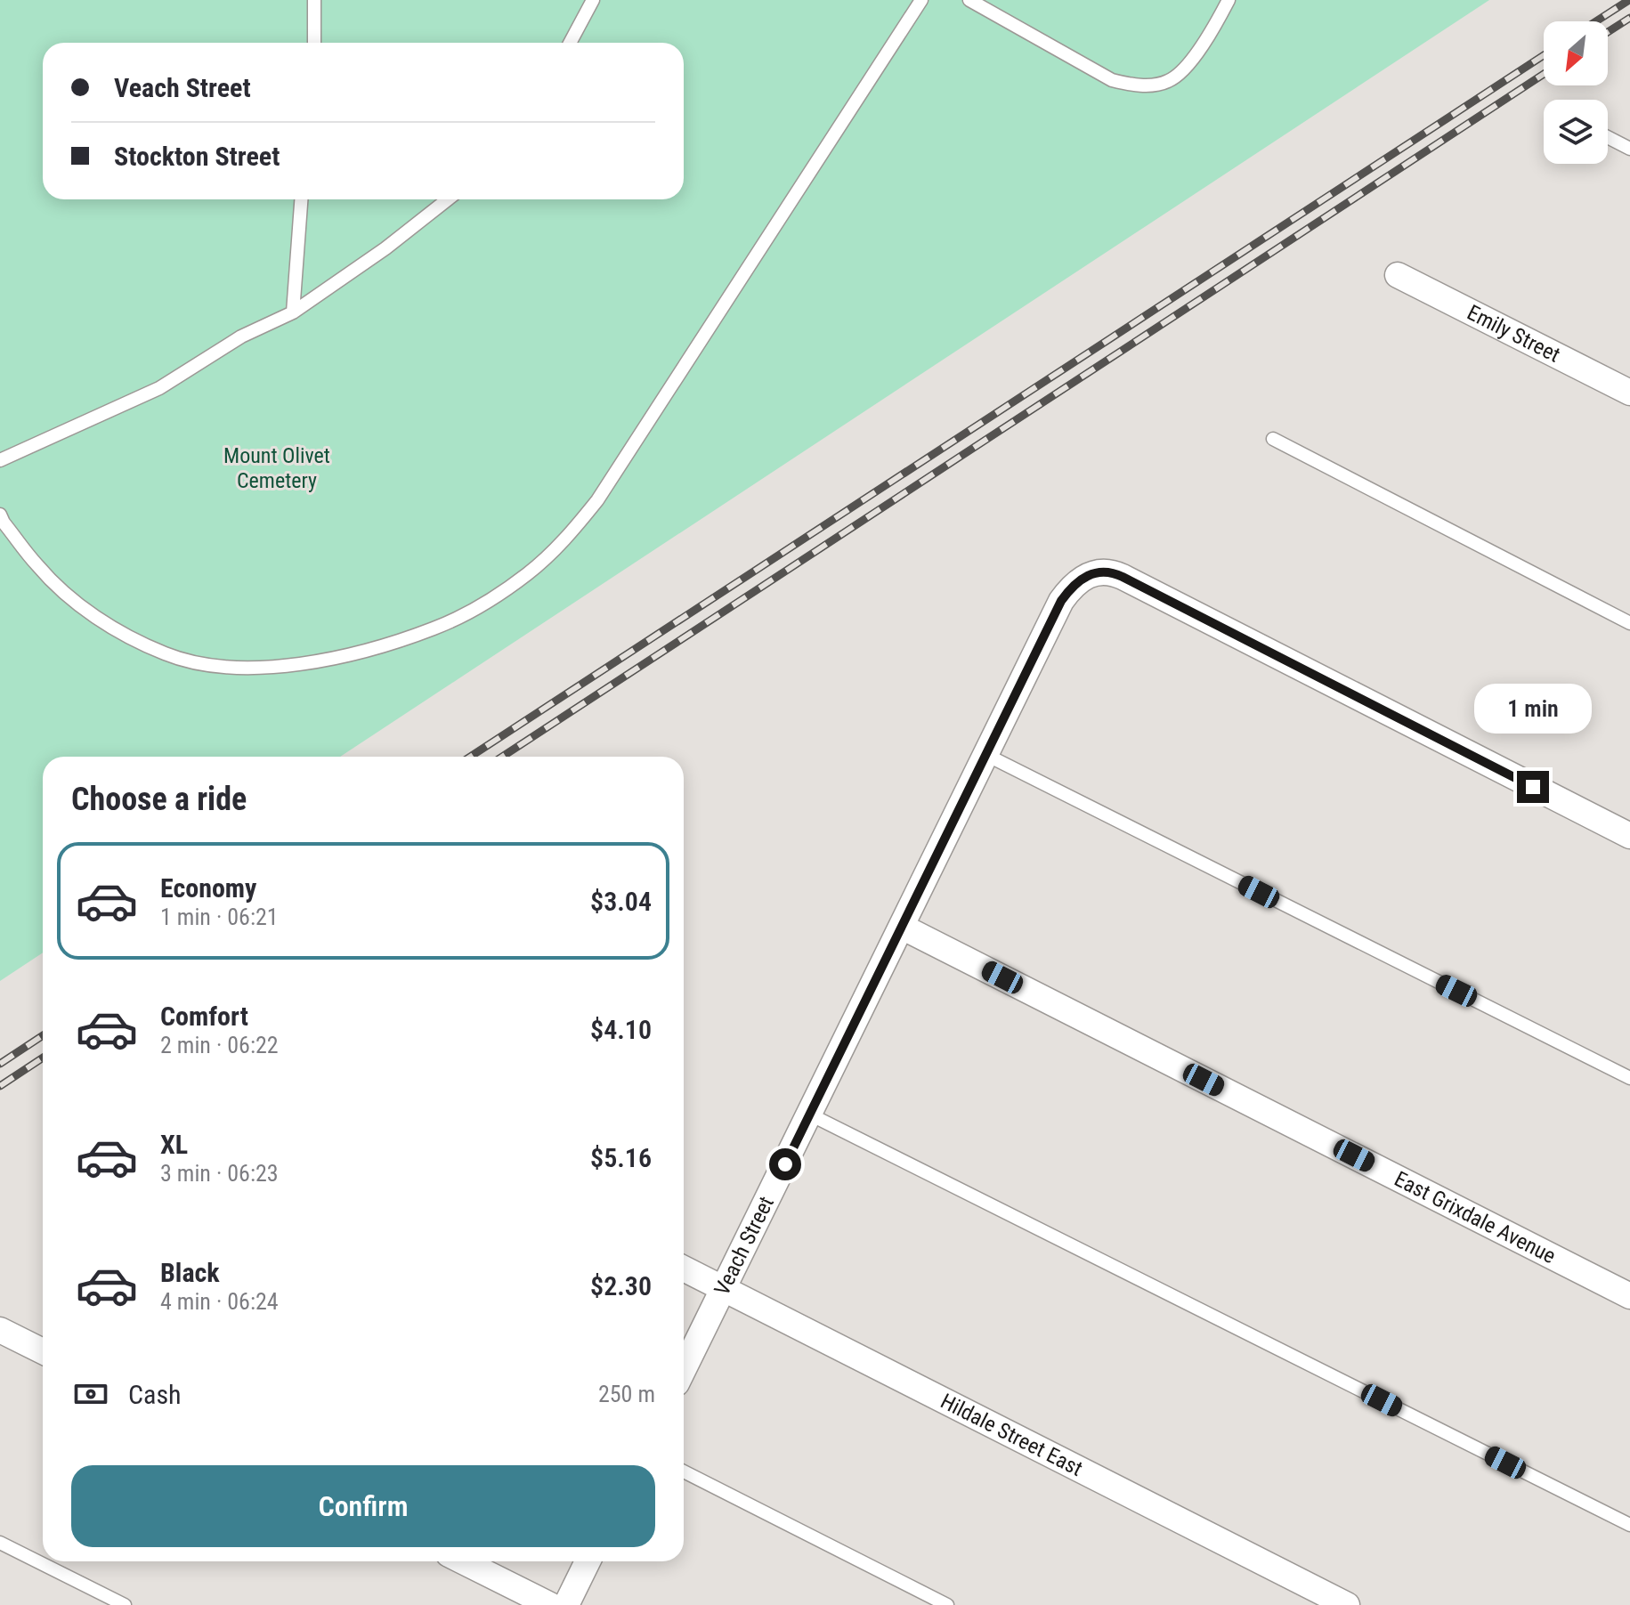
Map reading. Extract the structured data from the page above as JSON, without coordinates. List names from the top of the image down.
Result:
{
  "streets": {
    "street": [
      "Emily Street",
      "East Grixdale Avenue",
      "Veach Street",
      "Hildale Street East"
    ]
  },
  "crossings": [
    ["East Grixdale Avenue", "Veach Street"],
    ["Veach Street", "Hildale Street East"]
  ],
  "parks": ["Mount Olivet Cemetery"],
  "north": "bottom left",
  "page": {
    "banner": ["Veach Street", "Stockton Street"],
    "bubble": "1 min",
    "heading": "Choose a ride",
    "list": [
      {
        "name": "Economy",
        "note": "1 min · 06:21",
        "value": "$3.04"
      },
      {
        "name": "Comfort",
        "note": "2 min · 06:22",
        "value": "$4.10"
      },
      {
        "name": "XL",
        "note": "3 min · 06:23",
        "value": "$5.16"
      },
      {
        "name": "Black",
        "note": "4 min · 06:24",
        "value": "$2.30"
      }
    ],
    "pay": ["Cash", "250 m"],
    "buttons": "Confirm"
  }
}
